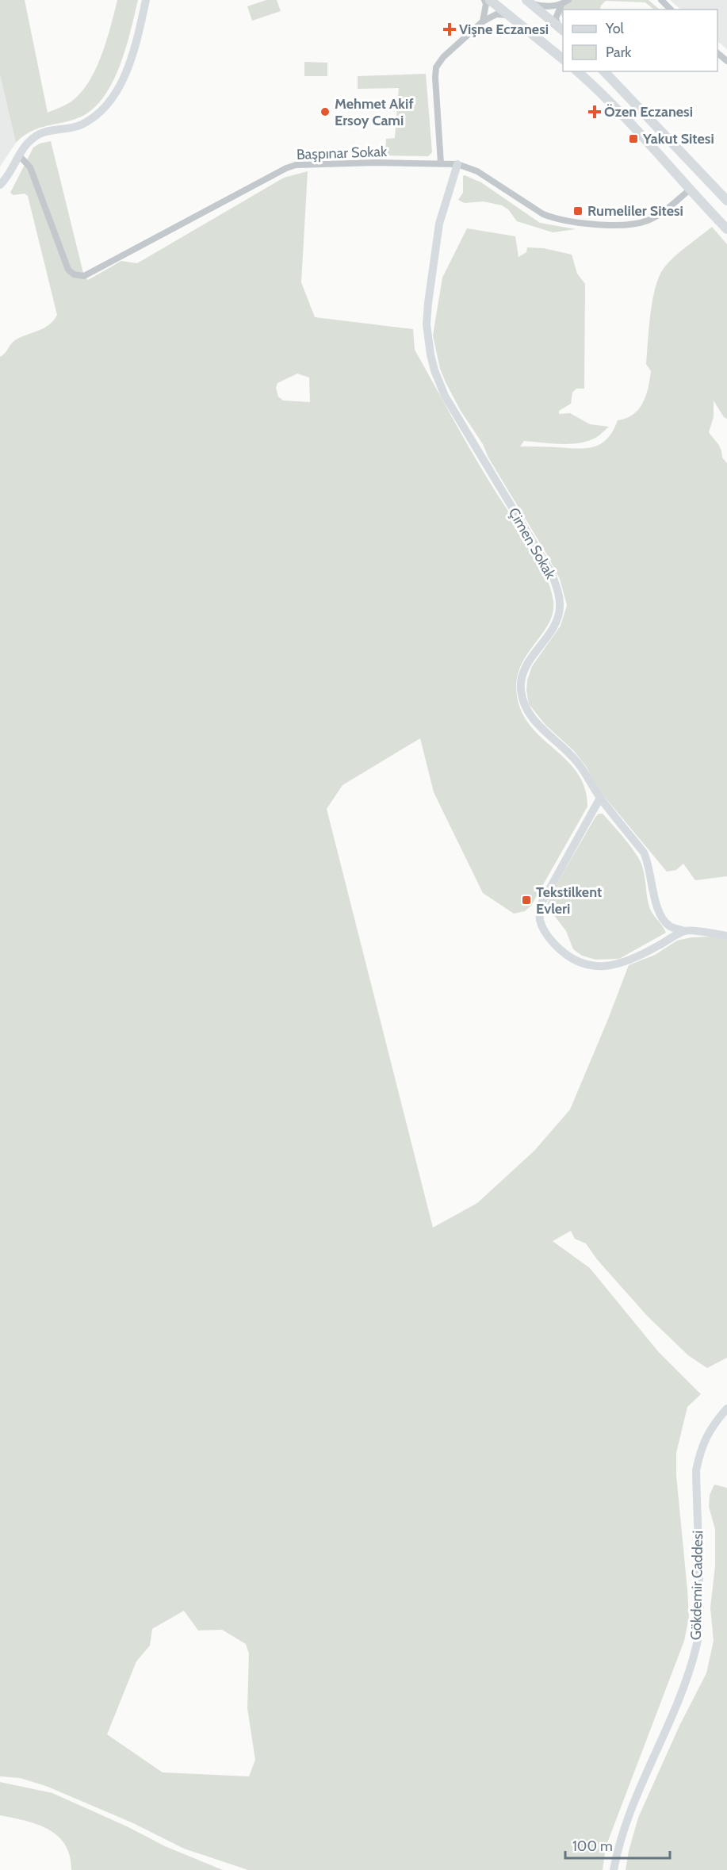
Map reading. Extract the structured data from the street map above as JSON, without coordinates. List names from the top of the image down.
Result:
{
  "streets": {
    "main road": ["Çimen Sokak", "Gökdemir Caddesi"],
    "street": ["Başpınar Sokak"]
  },
  "crossings": [
    ["Başpınar Sokak", "Çimen Sokak"]
  ],
  "places": {
    "health": ["Vişne Eczanesi", "Özen Eczanesi"],
    "other": ["Mehmet Akif Ersoy Cami"],
    "transit": ["Yakut Sitesi", "Rumeliler Sitesi", "Tekstilkent Evleri"]
  },
  "legend": ["Yol", "Park"],
  "scale_bar": "100 m"
}
